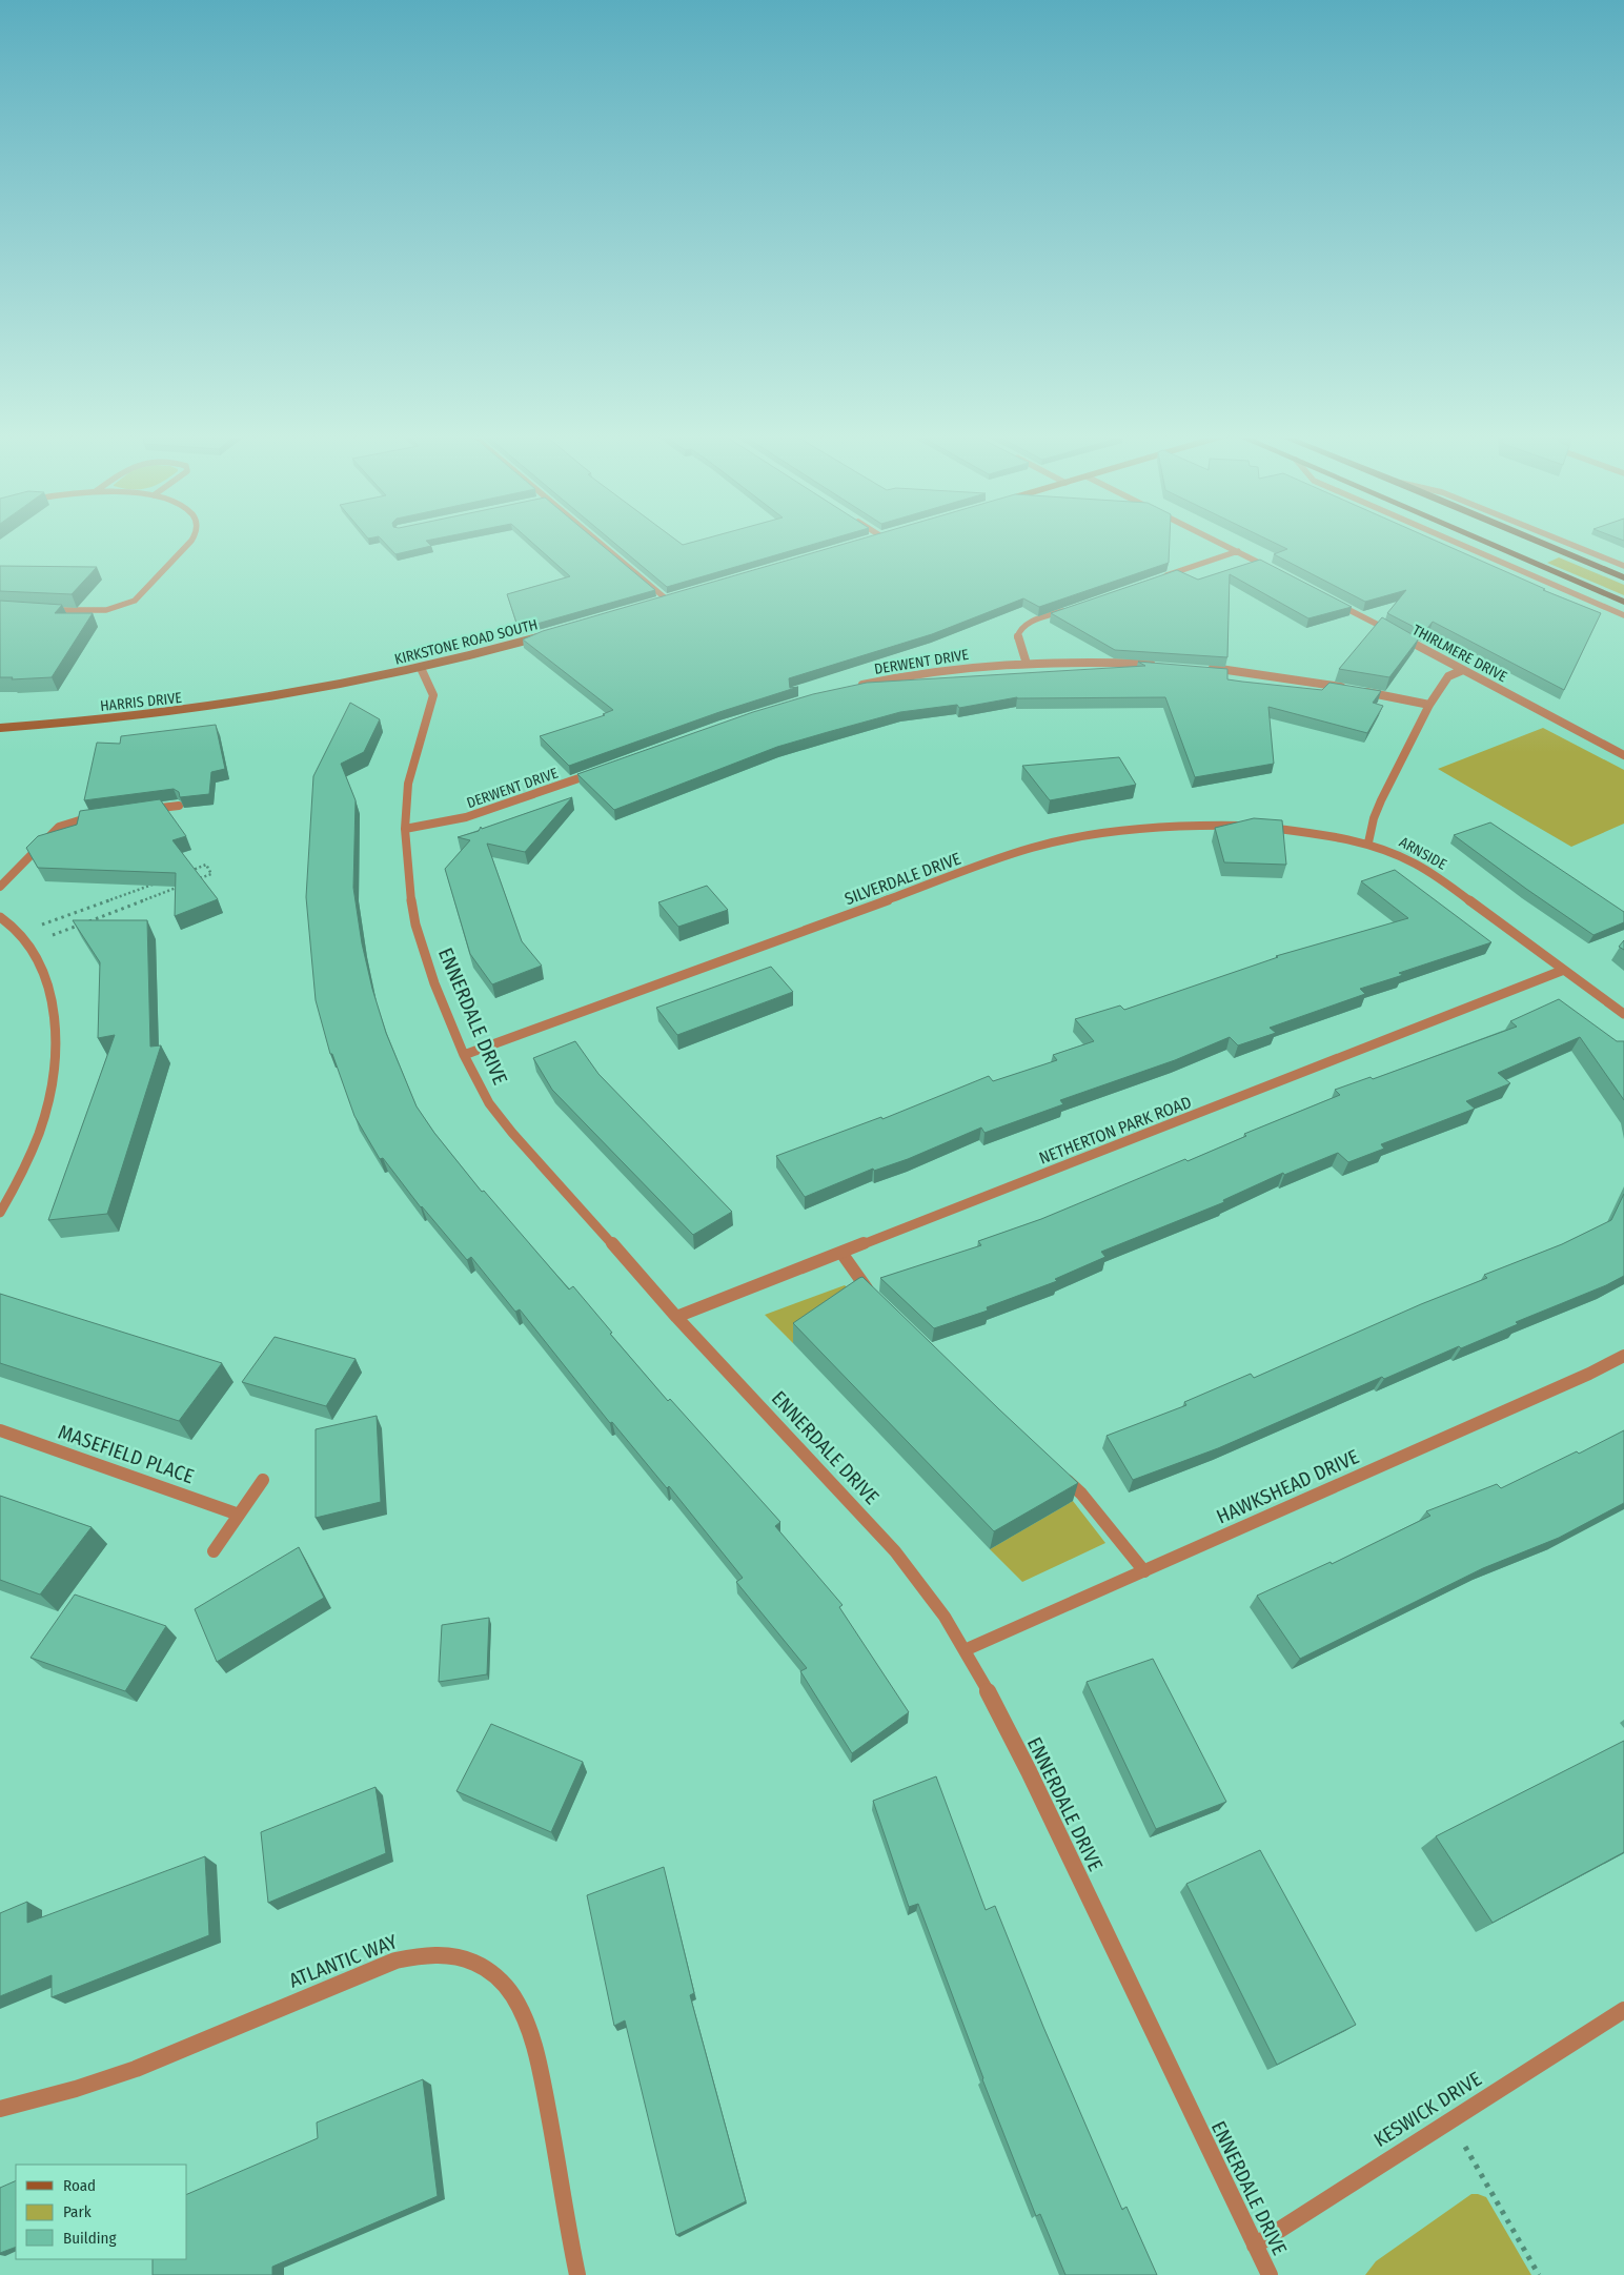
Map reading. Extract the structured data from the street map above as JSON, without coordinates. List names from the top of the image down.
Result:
{
  "streets": {
    "street": [
      "KIRKSTONE ROAD SOUTH",
      "THIRLMERE DRIVE",
      "DERWENT DRIVE",
      "HARRIS DRIVE",
      "ARNSIDE",
      "SILVERDALE DRIVE",
      "ENNERDALE DRIVE",
      "NETHERTON PARK ROAD",
      "MASEFIELD PLACE",
      "HAWKSHEAD DRIVE",
      "ATLANTIC WAY",
      "KESWICK DRIVE"
    ]
  },
  "crossings": [
    ["KIRKSTONE ROAD SOUTH", "HARRIS DRIVE"],
    ["KIRKSTONE ROAD SOUTH", "ENNERDALE DRIVE"],
    ["DERWENT DRIVE", "ENNERDALE DRIVE"],
    ["ARNSIDE", "SILVERDALE DRIVE"],
    ["ARNSIDE", "NETHERTON PARK ROAD"],
    ["SILVERDALE DRIVE", "ENNERDALE DRIVE"],
    ["ENNERDALE DRIVE", "NETHERTON PARK ROAD"],
    ["ENNERDALE DRIVE", "HAWKSHEAD DRIVE"],
    ["ENNERDALE DRIVE", "KESWICK DRIVE"]
  ],
  "legend": ["Road", "Park", "Building"]
}
